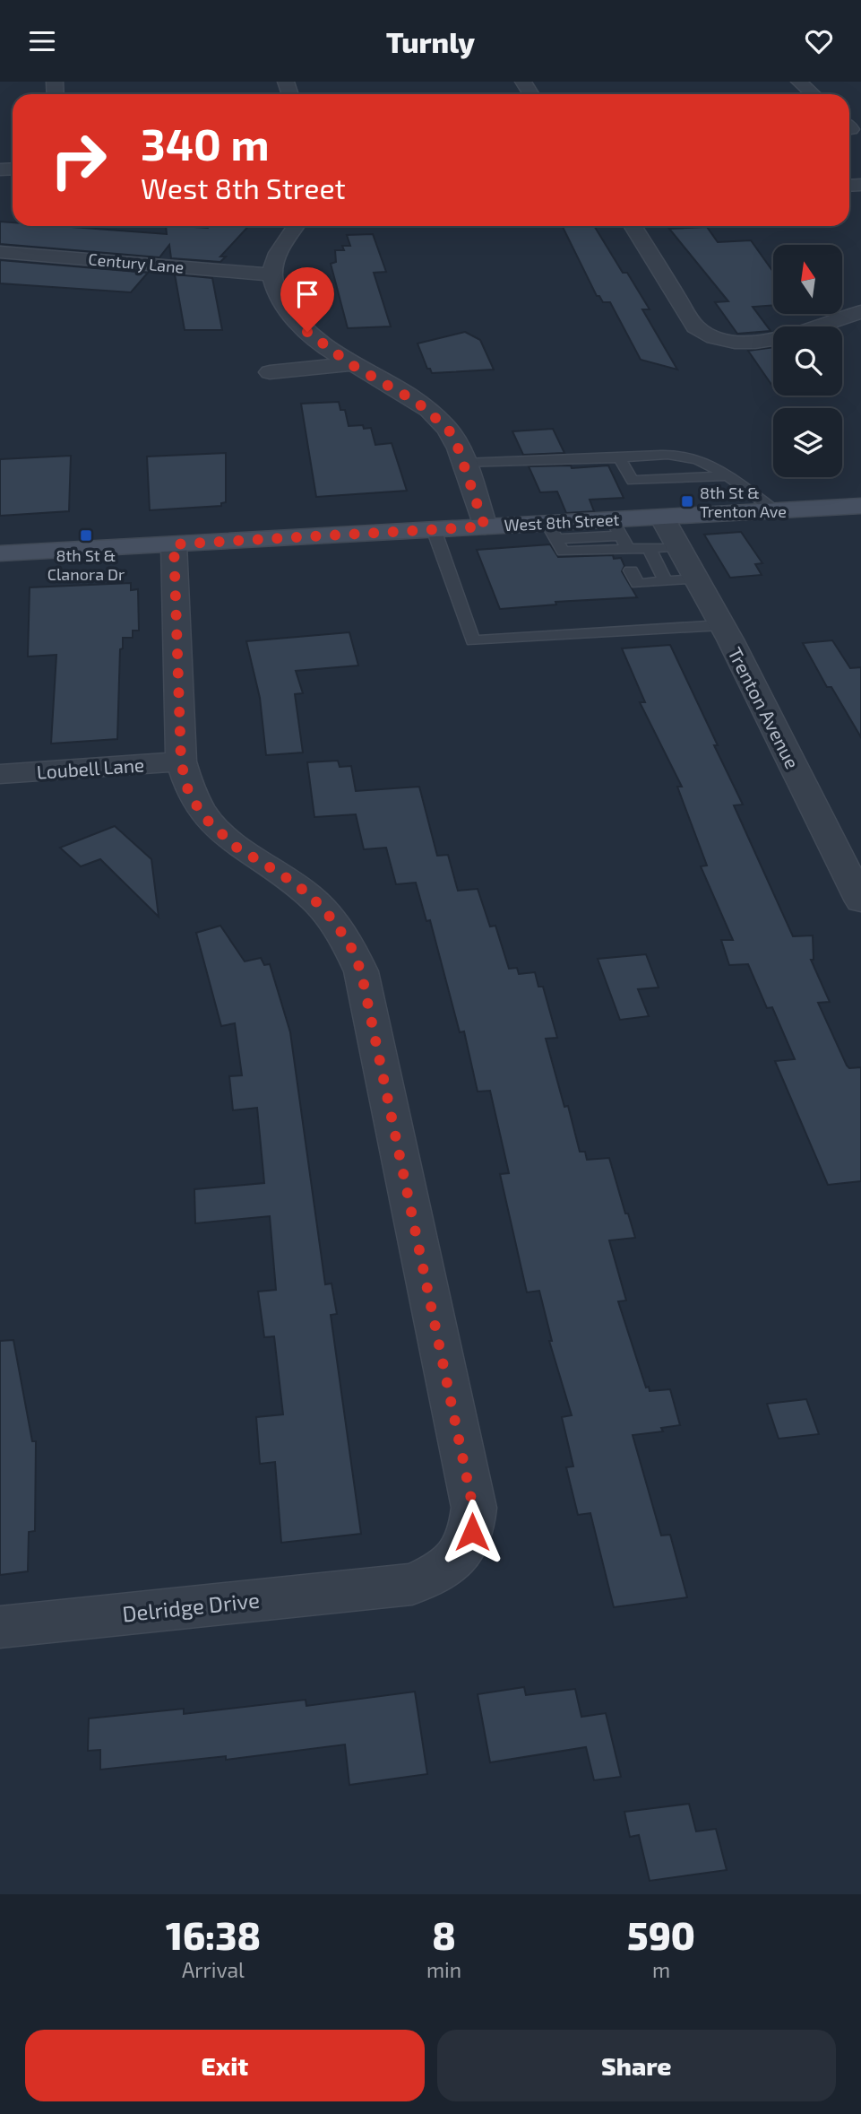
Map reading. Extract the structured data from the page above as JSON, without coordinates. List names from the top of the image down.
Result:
{
  "streets": {
    "street": [
      "Century Lane",
      "West 8th Street",
      "Trenton Avenue",
      "Loubell Lane",
      "Delridge Drive"
    ]
  },
  "crossings": [
    ["West 8th Street", "Trenton Avenue"],
    ["West 8th Street", "Delridge Drive"],
    ["Loubell Lane", "Delridge Drive"]
  ],
  "places": {
    "transit": ["8th St & Trenton Ave", "8th St & Clanora Dr"]
  },
  "north": "top",
  "page": {
    "header": "Turnly",
    "turn": ["340 m", "West 8th Street"],
    "eta": [
      "16:38",
      "Arrival",
      "8",
      "min",
      "590",
      "m"
    ],
    "buttons": ["Exit", "Share"]
  }
}
